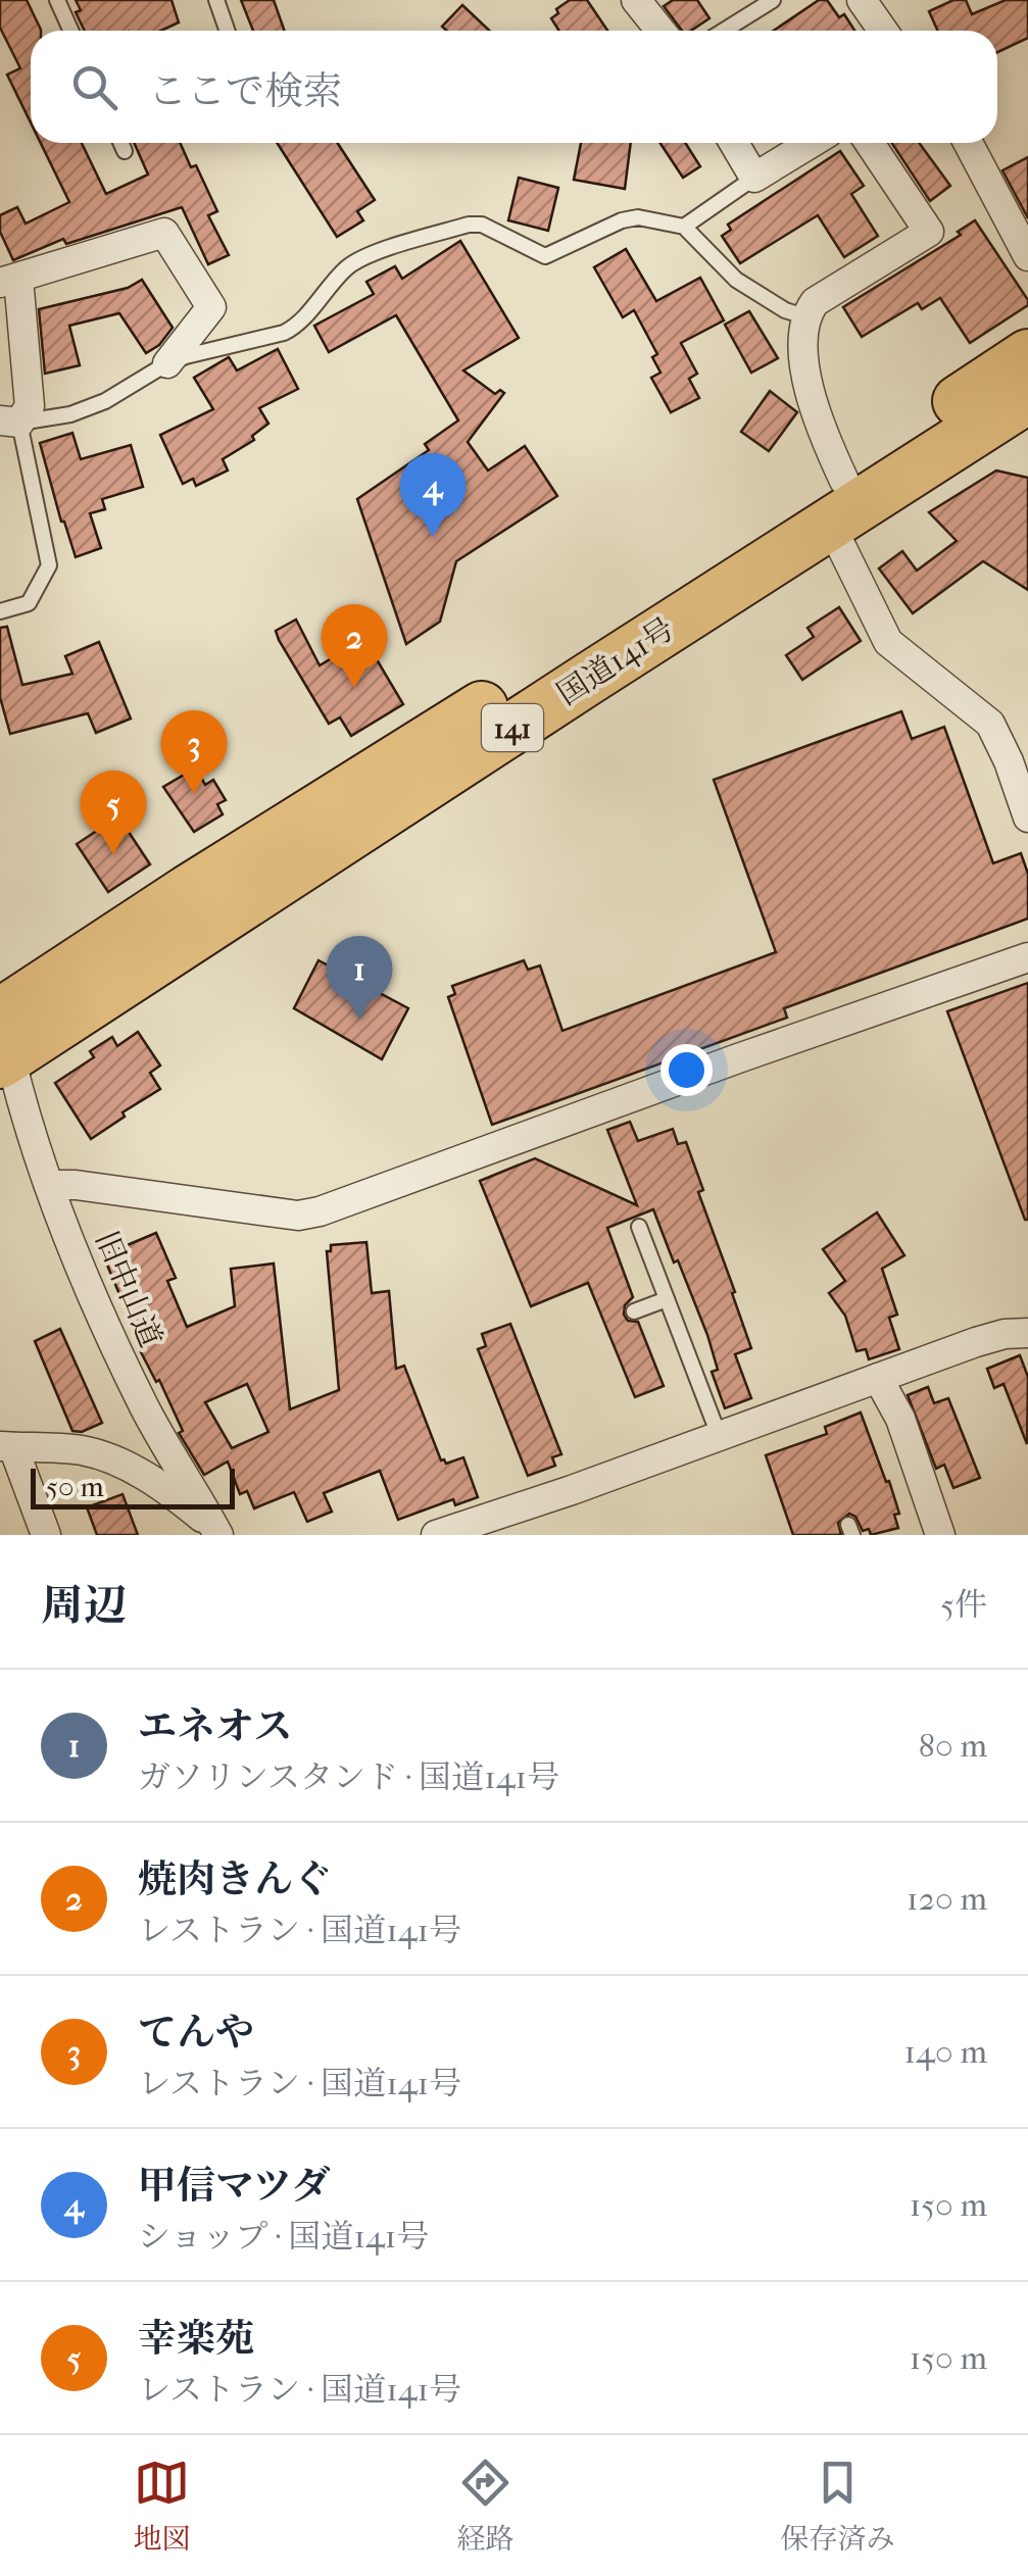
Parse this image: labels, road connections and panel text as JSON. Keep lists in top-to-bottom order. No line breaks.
{"streets":{"highway":["国道141号","141"],"street":["旧中山道"]},"crossings":[["国道141号","旧中山道"]],"scale_bar":"50 m","page":{"search":"ここで検索","pins":["4","2","3","5","1"],"scale":"50 m","heading":["周辺","5件"],"list":[{"mark":"1","name":"エネオス","note":"ガソリンスタンド · 国道141号","value":"80 m"},{"mark":"2","name":"焼肉きんぐ","note":"レストラン · 国道141号","value":"120 m"},{"mark":"3","name":"てんや","note":"レストラン · 国道141号","value":"140 m"},{"mark":"4","name":"甲信マツダ","note":"ショップ · 国道141号","value":"150 m"},{"mark":"5","name":"幸楽苑","note":"レストラン · 国道141号","value":"150 m"}],"nav":["地図","経路","保存済み"]}}
